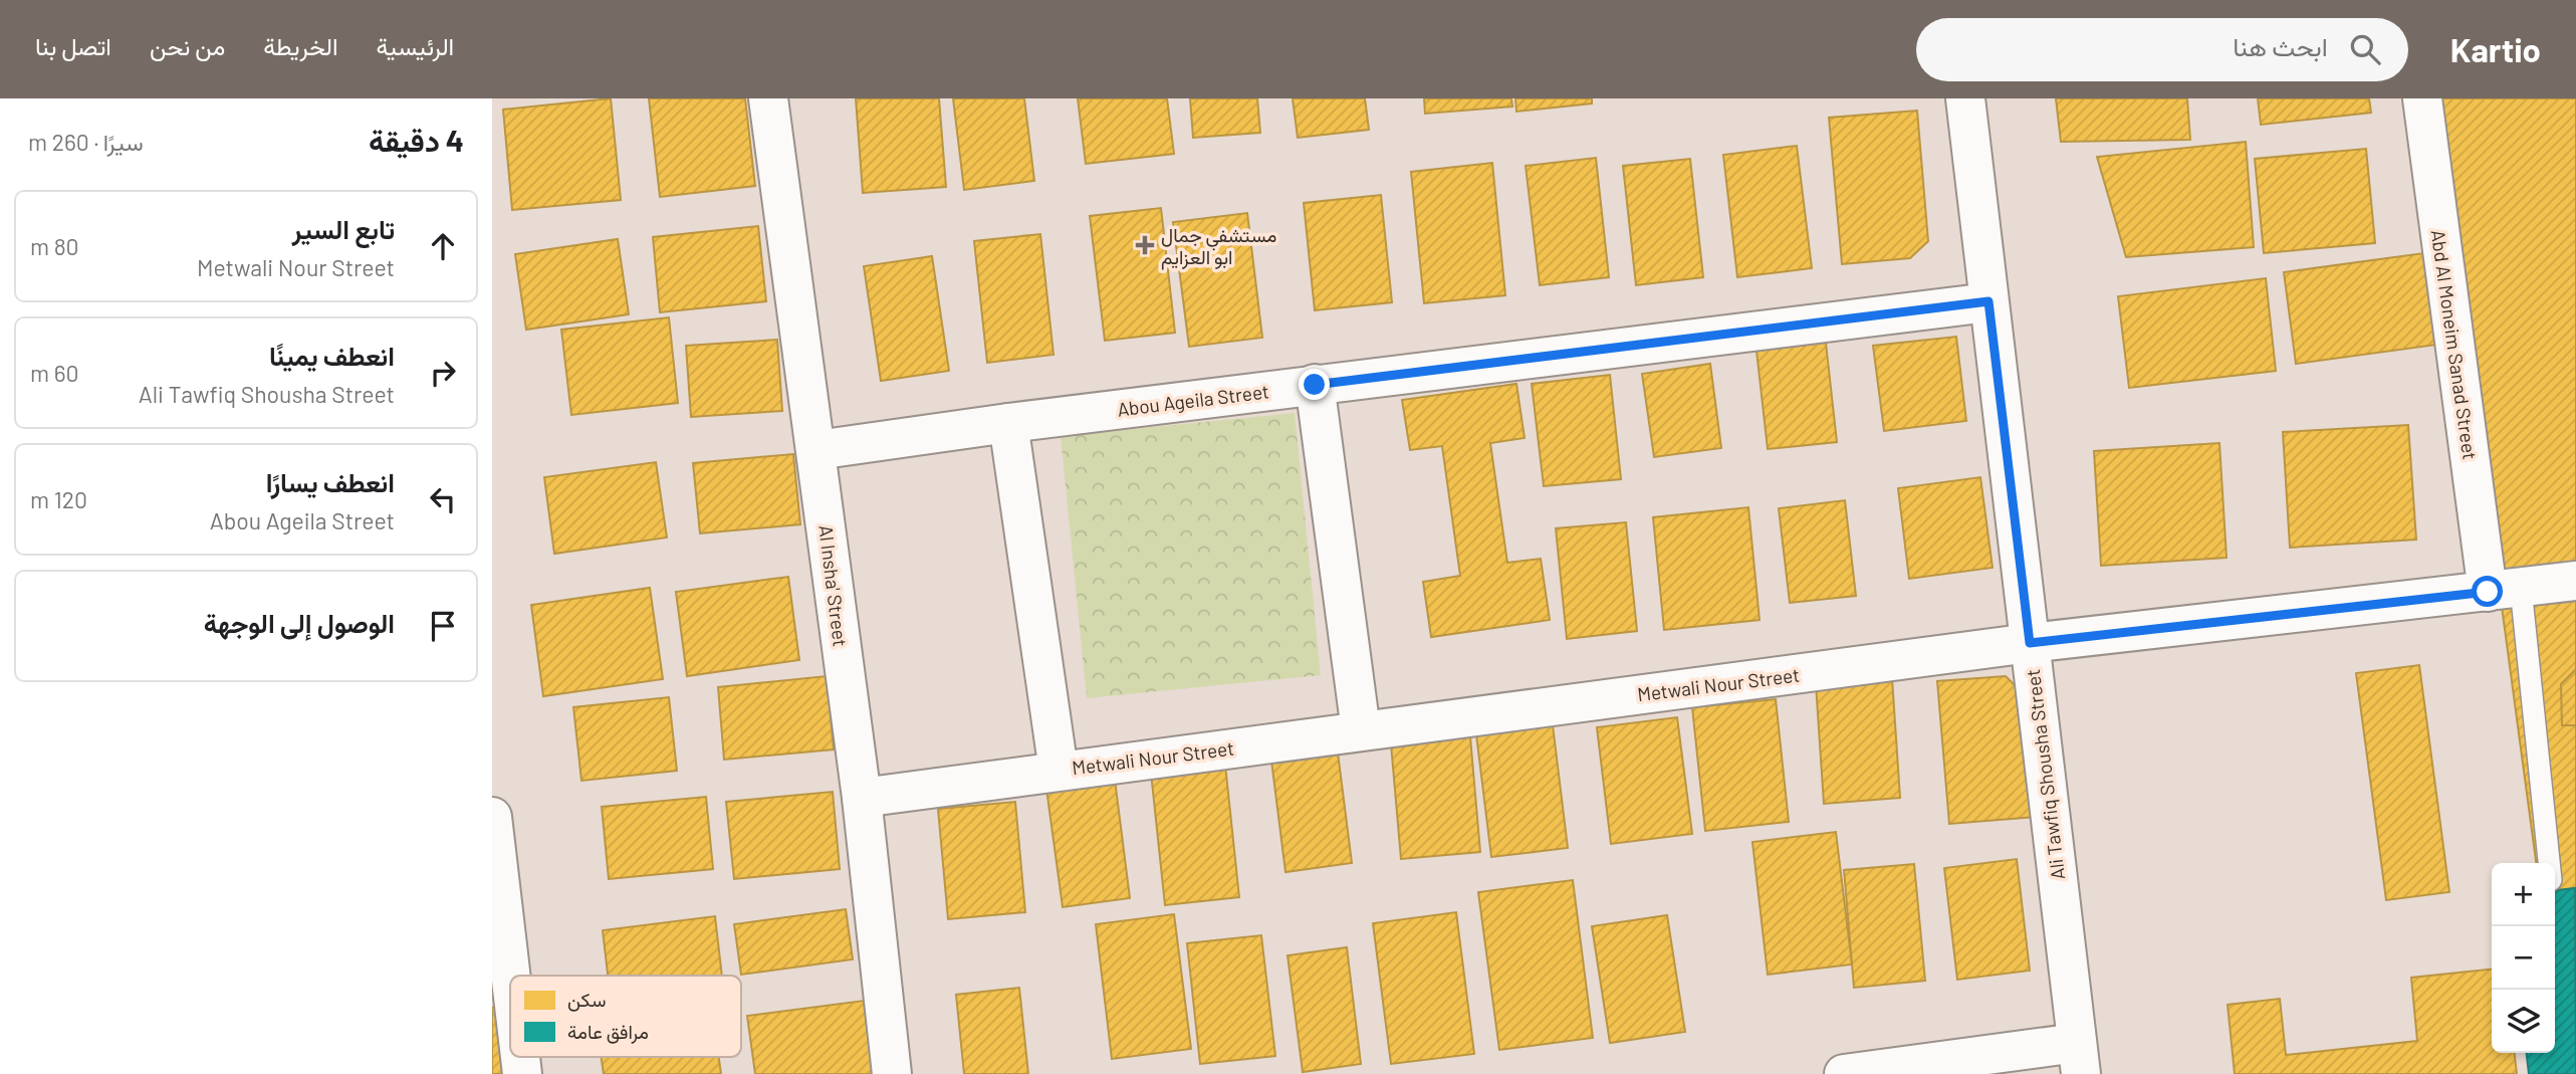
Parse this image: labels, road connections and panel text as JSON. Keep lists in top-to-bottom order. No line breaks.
{"streets":{"street":["Abd Al Moneim Sanad Street","Abou Ageila Street","Al Insha' Street","Metwali Nour Street","Ali Tawfiq Shousha Street"]},"crossings":[["Abd Al Moneim Sanad Street","Metwali Nour Street"],["Abou Ageila Street","Al Insha' Street"],["Abou Ageila Street","Ali Tawfiq Shousha Street"],["Al Insha' Street","Metwali Nour Street"],["Metwali Nour Street","Ali Tawfiq Shousha Street"]],"places":{"health":["مستشفي جمال ابو العزايم"]},"legend":["سكن","مرافق عامة"],"page":{"header":"Kartio","search":"ابحث هنا","nav":["الرئيسية","الخريطة","من نحن","اتصل بنا"],"heading":["4 دقيقة","سيرًا · 260 m"],"list":[["تابع السير","Metwali Nour Street","80 m"],["انعطف يمينًا","Ali Tawfiq Shousha Street","60 m"],["انعطف يسارًا","Abou Ageila Street","120 m"],"الوصول إلى الوجهة"],"map_buttons":["+","−"]}}
